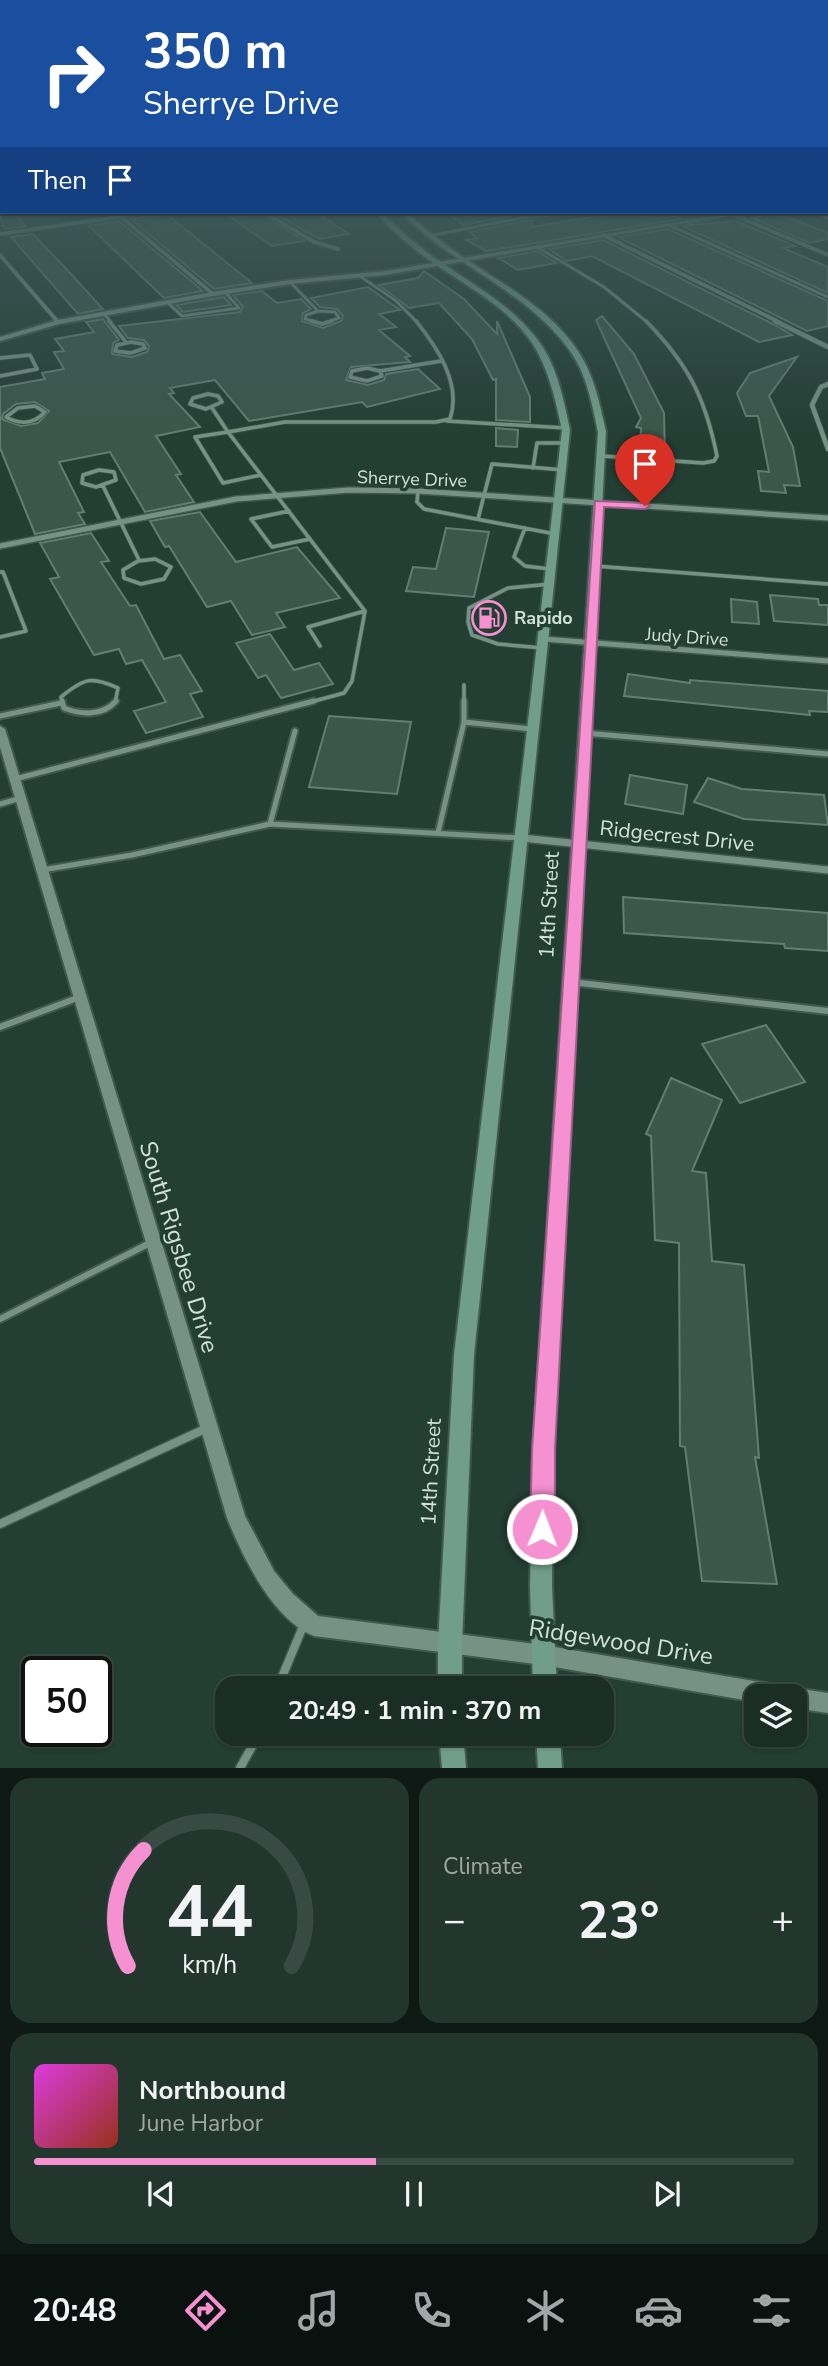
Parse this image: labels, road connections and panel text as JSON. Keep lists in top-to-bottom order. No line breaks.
{"streets":{"main road":["14th Street"],"street":["Sherrye Drive","Judy Drive","Ridgecrest Drive","South Rigsbee Drive","Ridgewood Drive"]},"crossings":[["Sherrye Drive","14th Street"],["Judy Drive","14th Street"],["Ridgecrest Drive","14th Street"],["14th Street","South Rigsbee Drive"],["14th Street","Ridgewood Drive"],["South Rigsbee Drive","Ridgewood Drive"]],"places":{"fuel station":["Rapido"]},"page":{"turn":["350 m","Sherrye Drive"],"then":"Then","limit":"50","trip":"20:49 · 1 min · 370 m","tile":"Climate","heat":["−","23°","+"],"song":["Northbound","June Harbor"],"tabs":"20:48","gauge":["44","km/h"]}}
